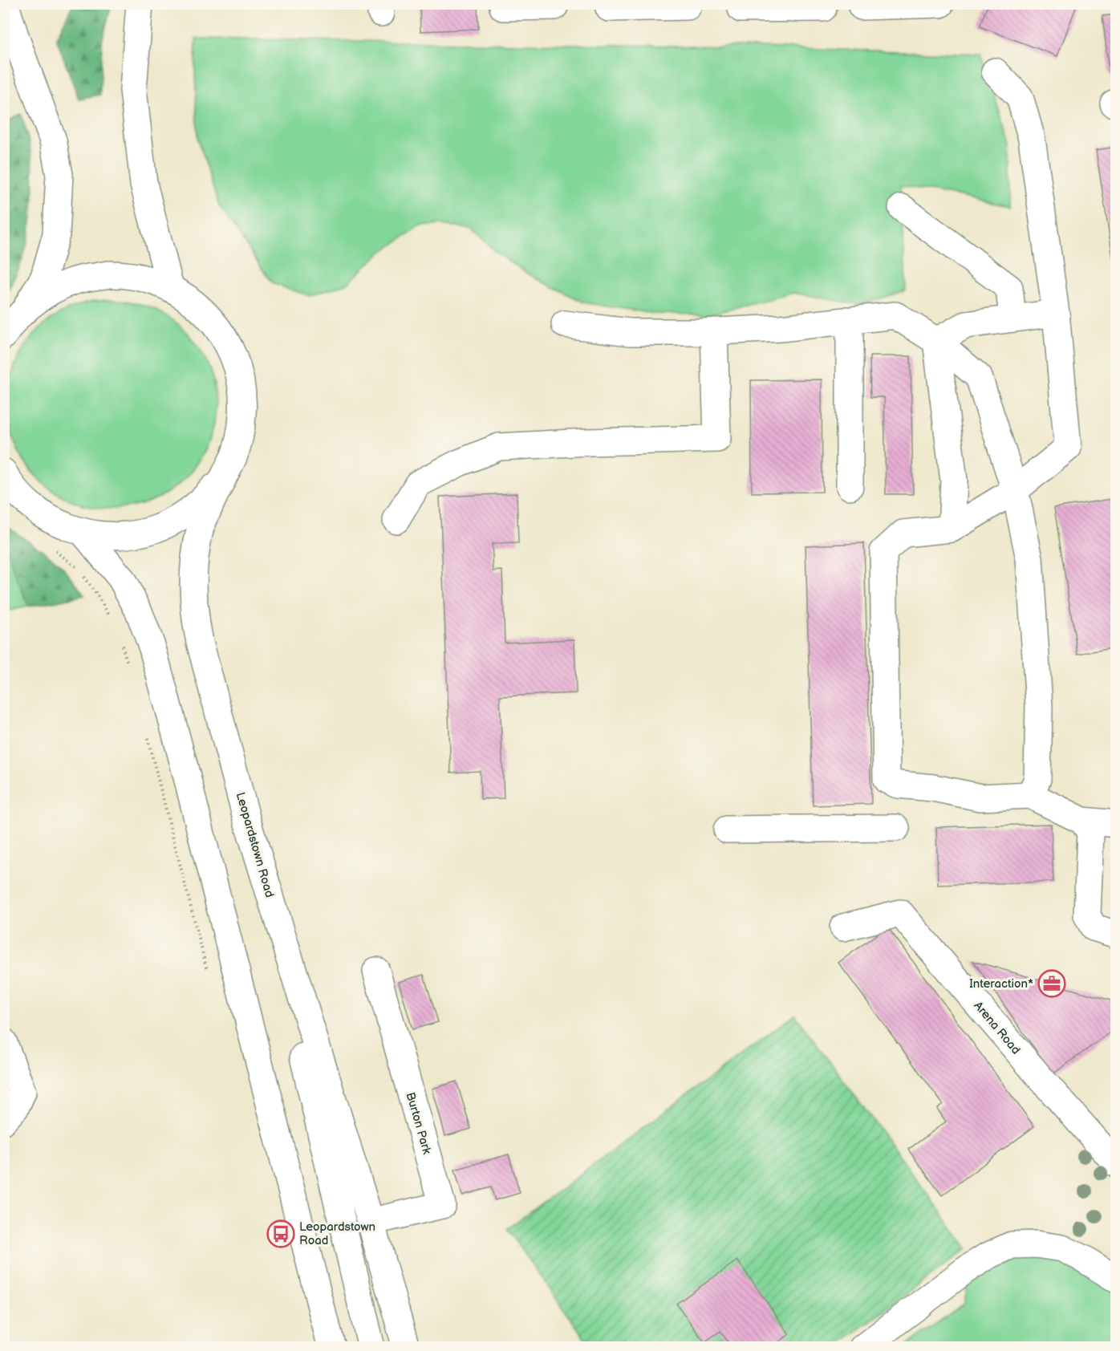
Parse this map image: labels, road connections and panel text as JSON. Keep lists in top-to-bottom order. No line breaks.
{"streets":{"main road":["Leopardstown Road","Arena Road","Burton Park"]},"crossings":[["Leopardstown Road","Burton Park"]],"places":{"office":["Interaction*"],"bus stop":["Leopardstown Road"]}}
